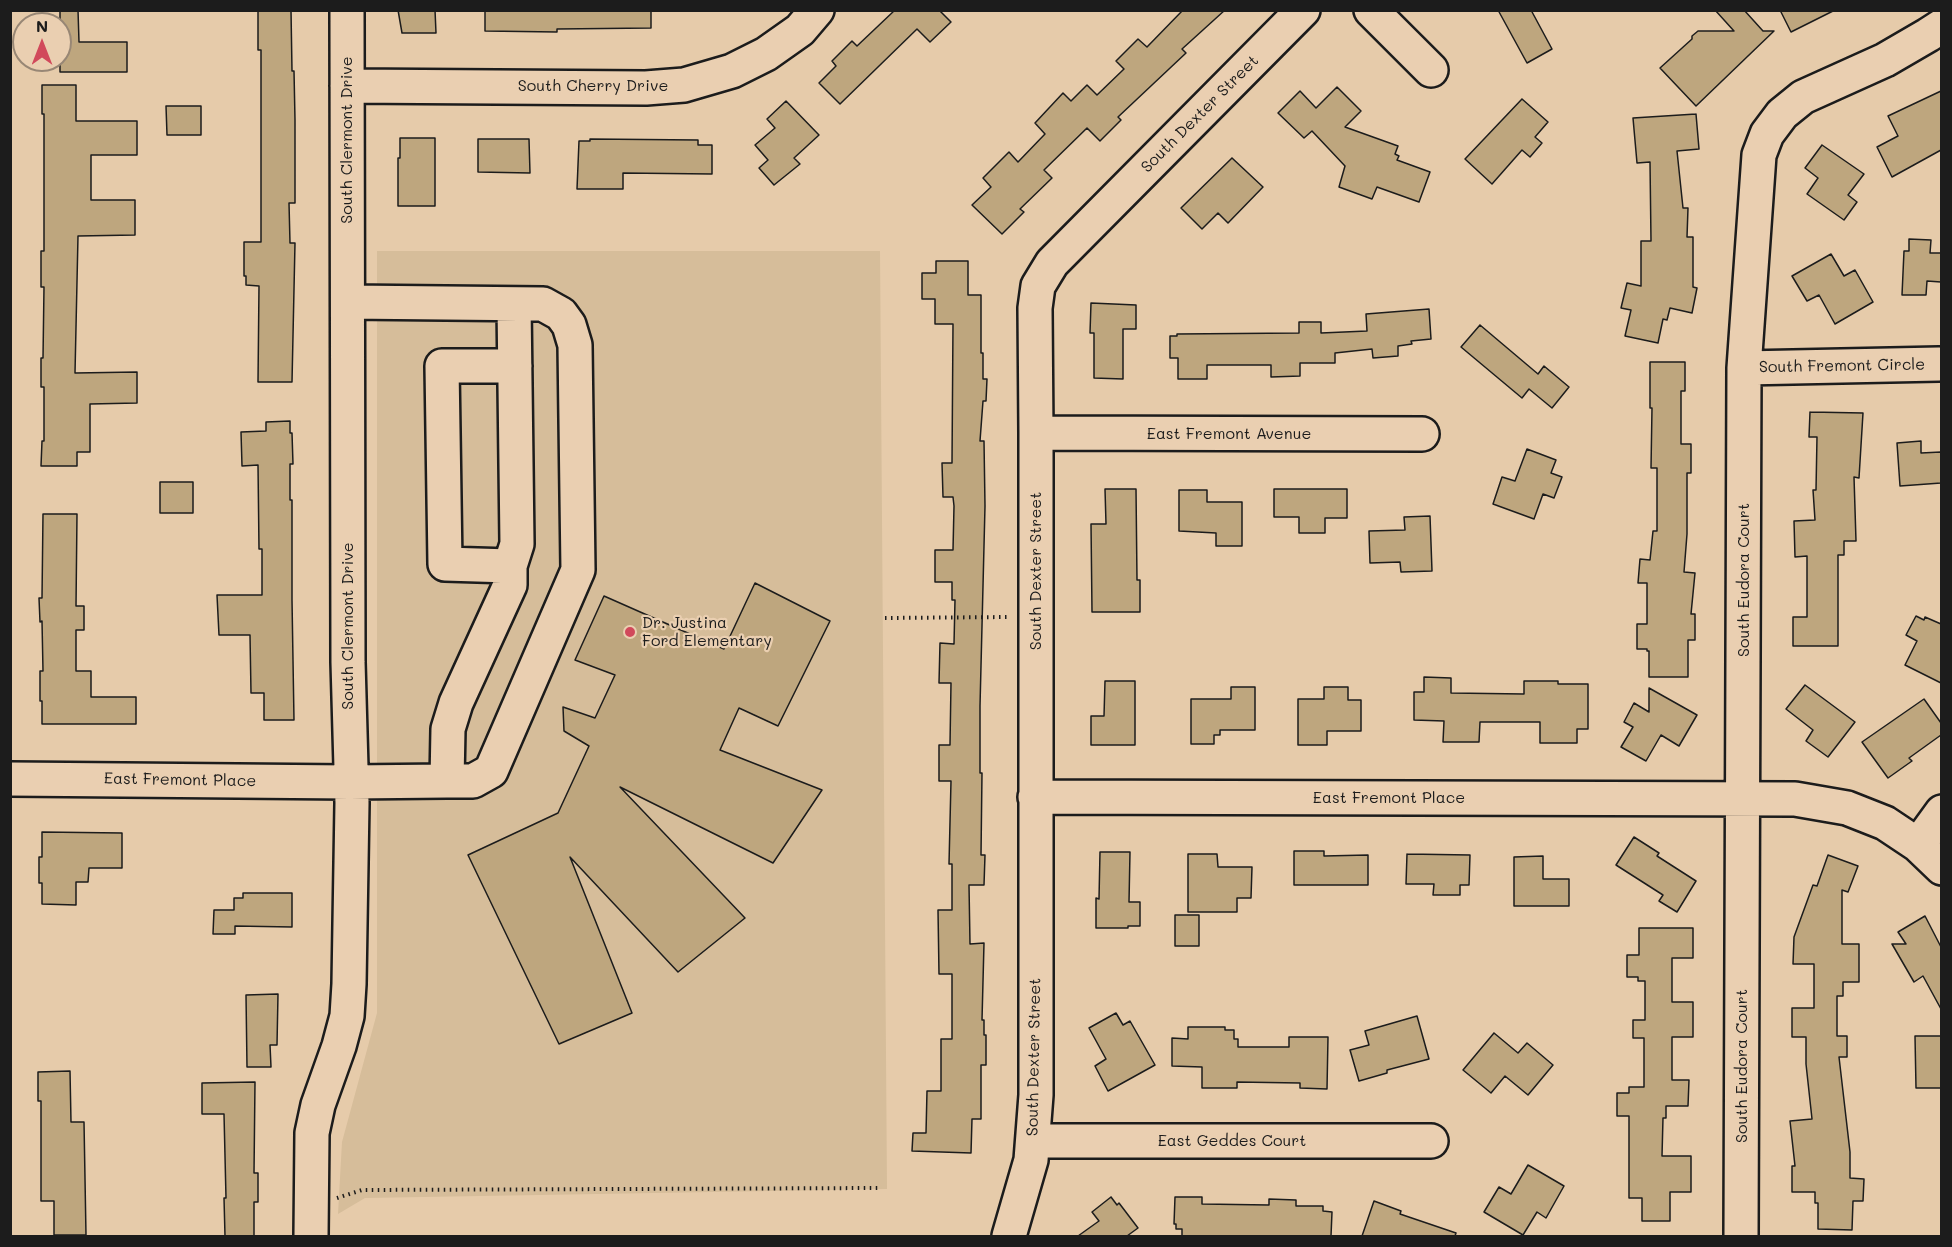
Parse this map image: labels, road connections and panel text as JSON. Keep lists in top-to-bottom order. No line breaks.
{"streets":{"street":["South Cherry Drive","South Dexter Street","South Clermont Drive","South Fremont Circle","East Fremont Avenue","South Eudora Court","East Fremont Place","East Geddes Court"]},"crossings":[["South Cherry Drive","South Clermont Drive"],["South Dexter Street","East Fremont Avenue"],["South Dexter Street","East Fremont Place"],["South Dexter Street","East Geddes Court"],["South Clermont Drive","East Fremont Place"],["South Fremont Circle","South Eudora Court"],["South Eudora Court","East Fremont Place"]],"places":["Dr. Justina Ford Elementary"],"north":"top"}
